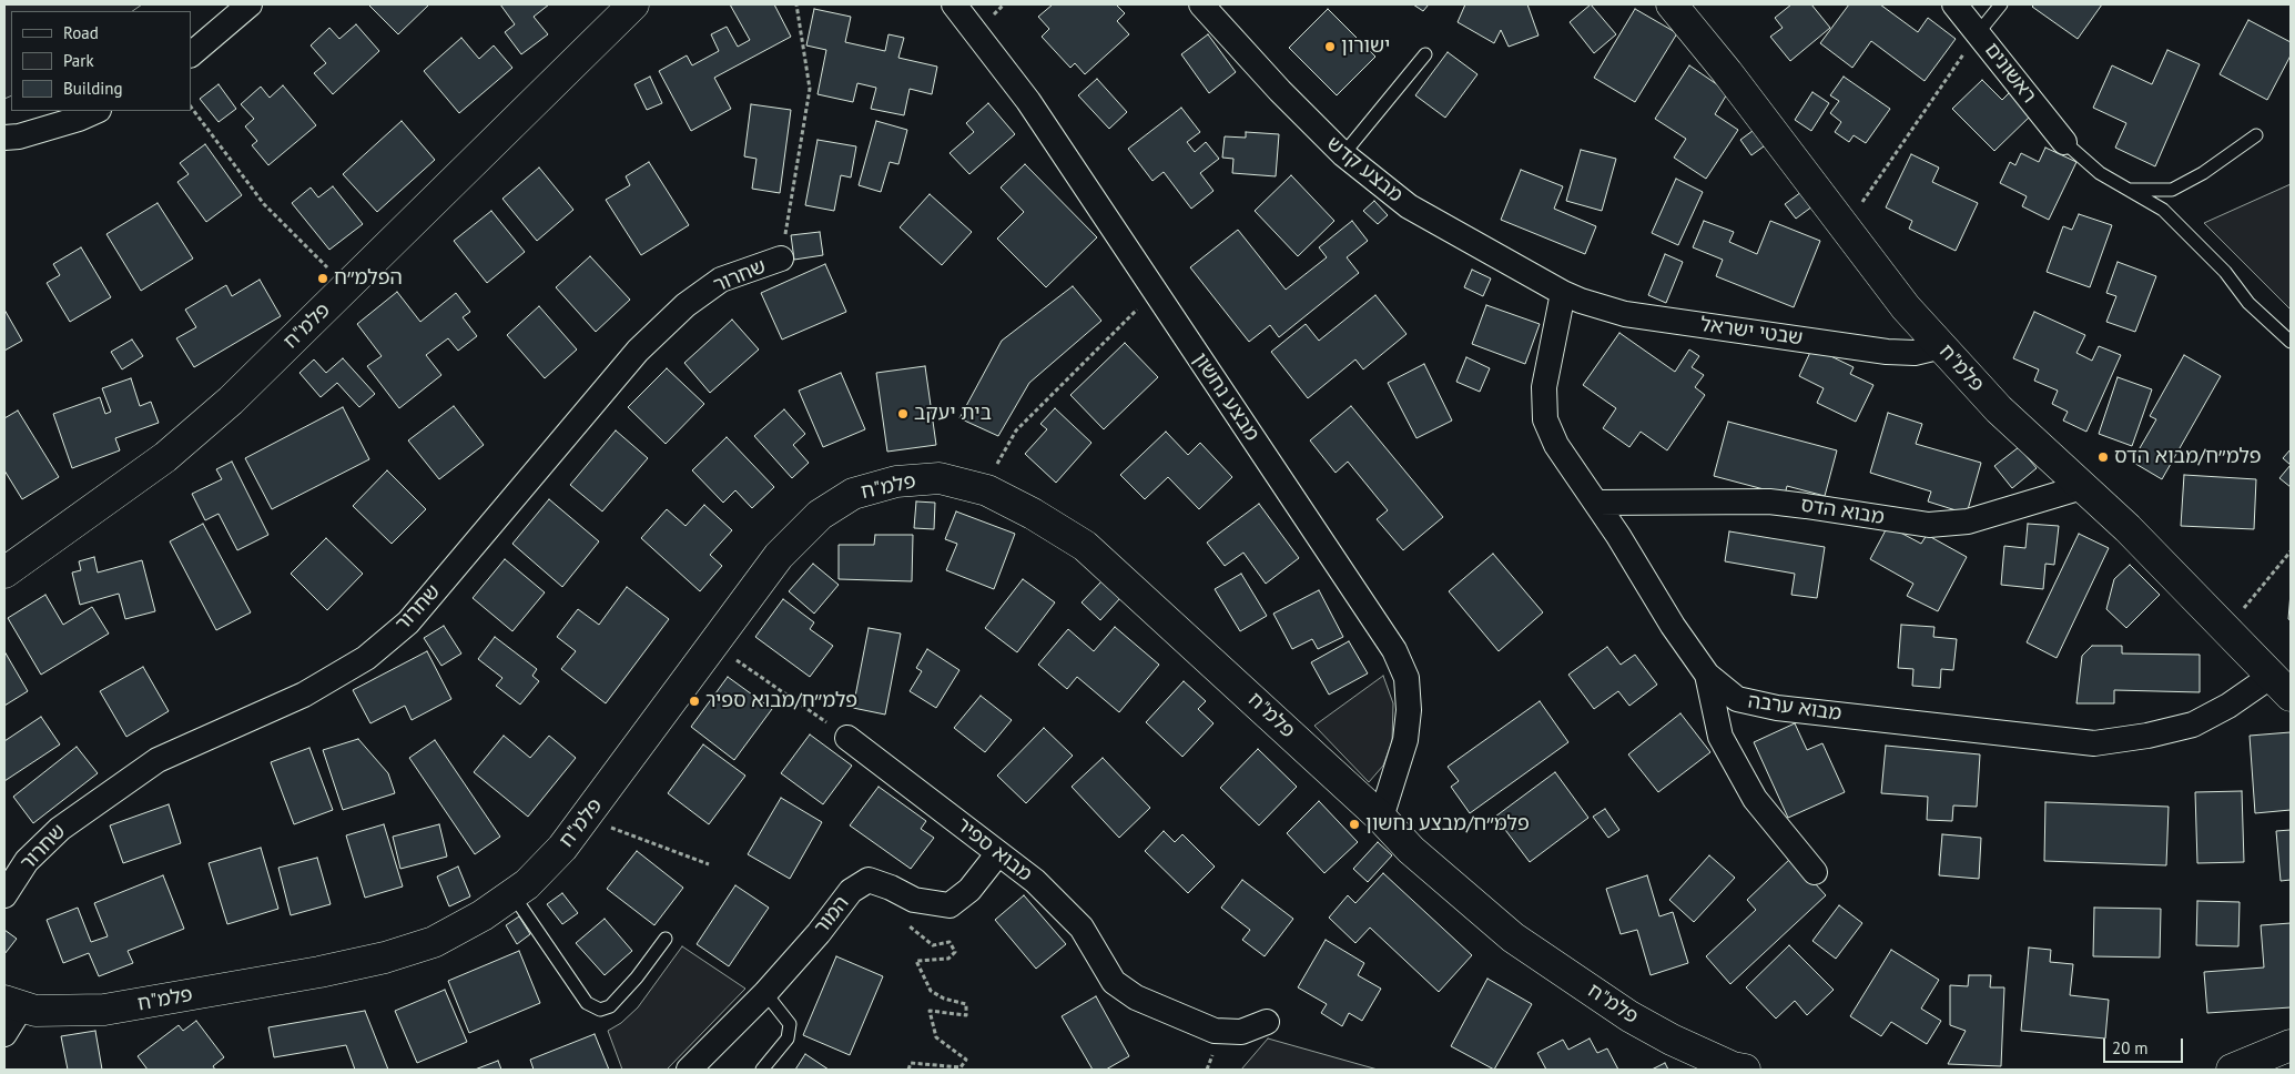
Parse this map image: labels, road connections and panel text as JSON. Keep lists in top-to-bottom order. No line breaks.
{"streets":{"street":["ראשונים","מבצע קדש","שחרור","פלמ\"ח","שבטי ישראל","מבצע נחשון","מבוא הדס","מבוא ערבה","מבוא ספיר","המור"]},"crossings":[["מבצע קדש","שבטי ישראל"],["מבצע קדש","מבוא ערבה"],["פלמ\"ח","שבטי ישראל"],["פלמ\"ח","מבצע נחשון"],["פלמ\"ח","מבוא הדס"],["פלמ\"ח","מבוא ערבה"],["שבטי ישראל","מבוא ערבה"],["מבוא הדס","מבוא ערבה"],["מבוא ספיר","המור"]],"places":["ישורון","הפלמ״ח","בית יעקב","פלמ״ח/מבוא הדס","פלמ״ח/מבוא ספיר","פלמ״ח/מבצע נחשון"],"legend":["Road","Park","Building"],"scale_bar":"20 m"}
